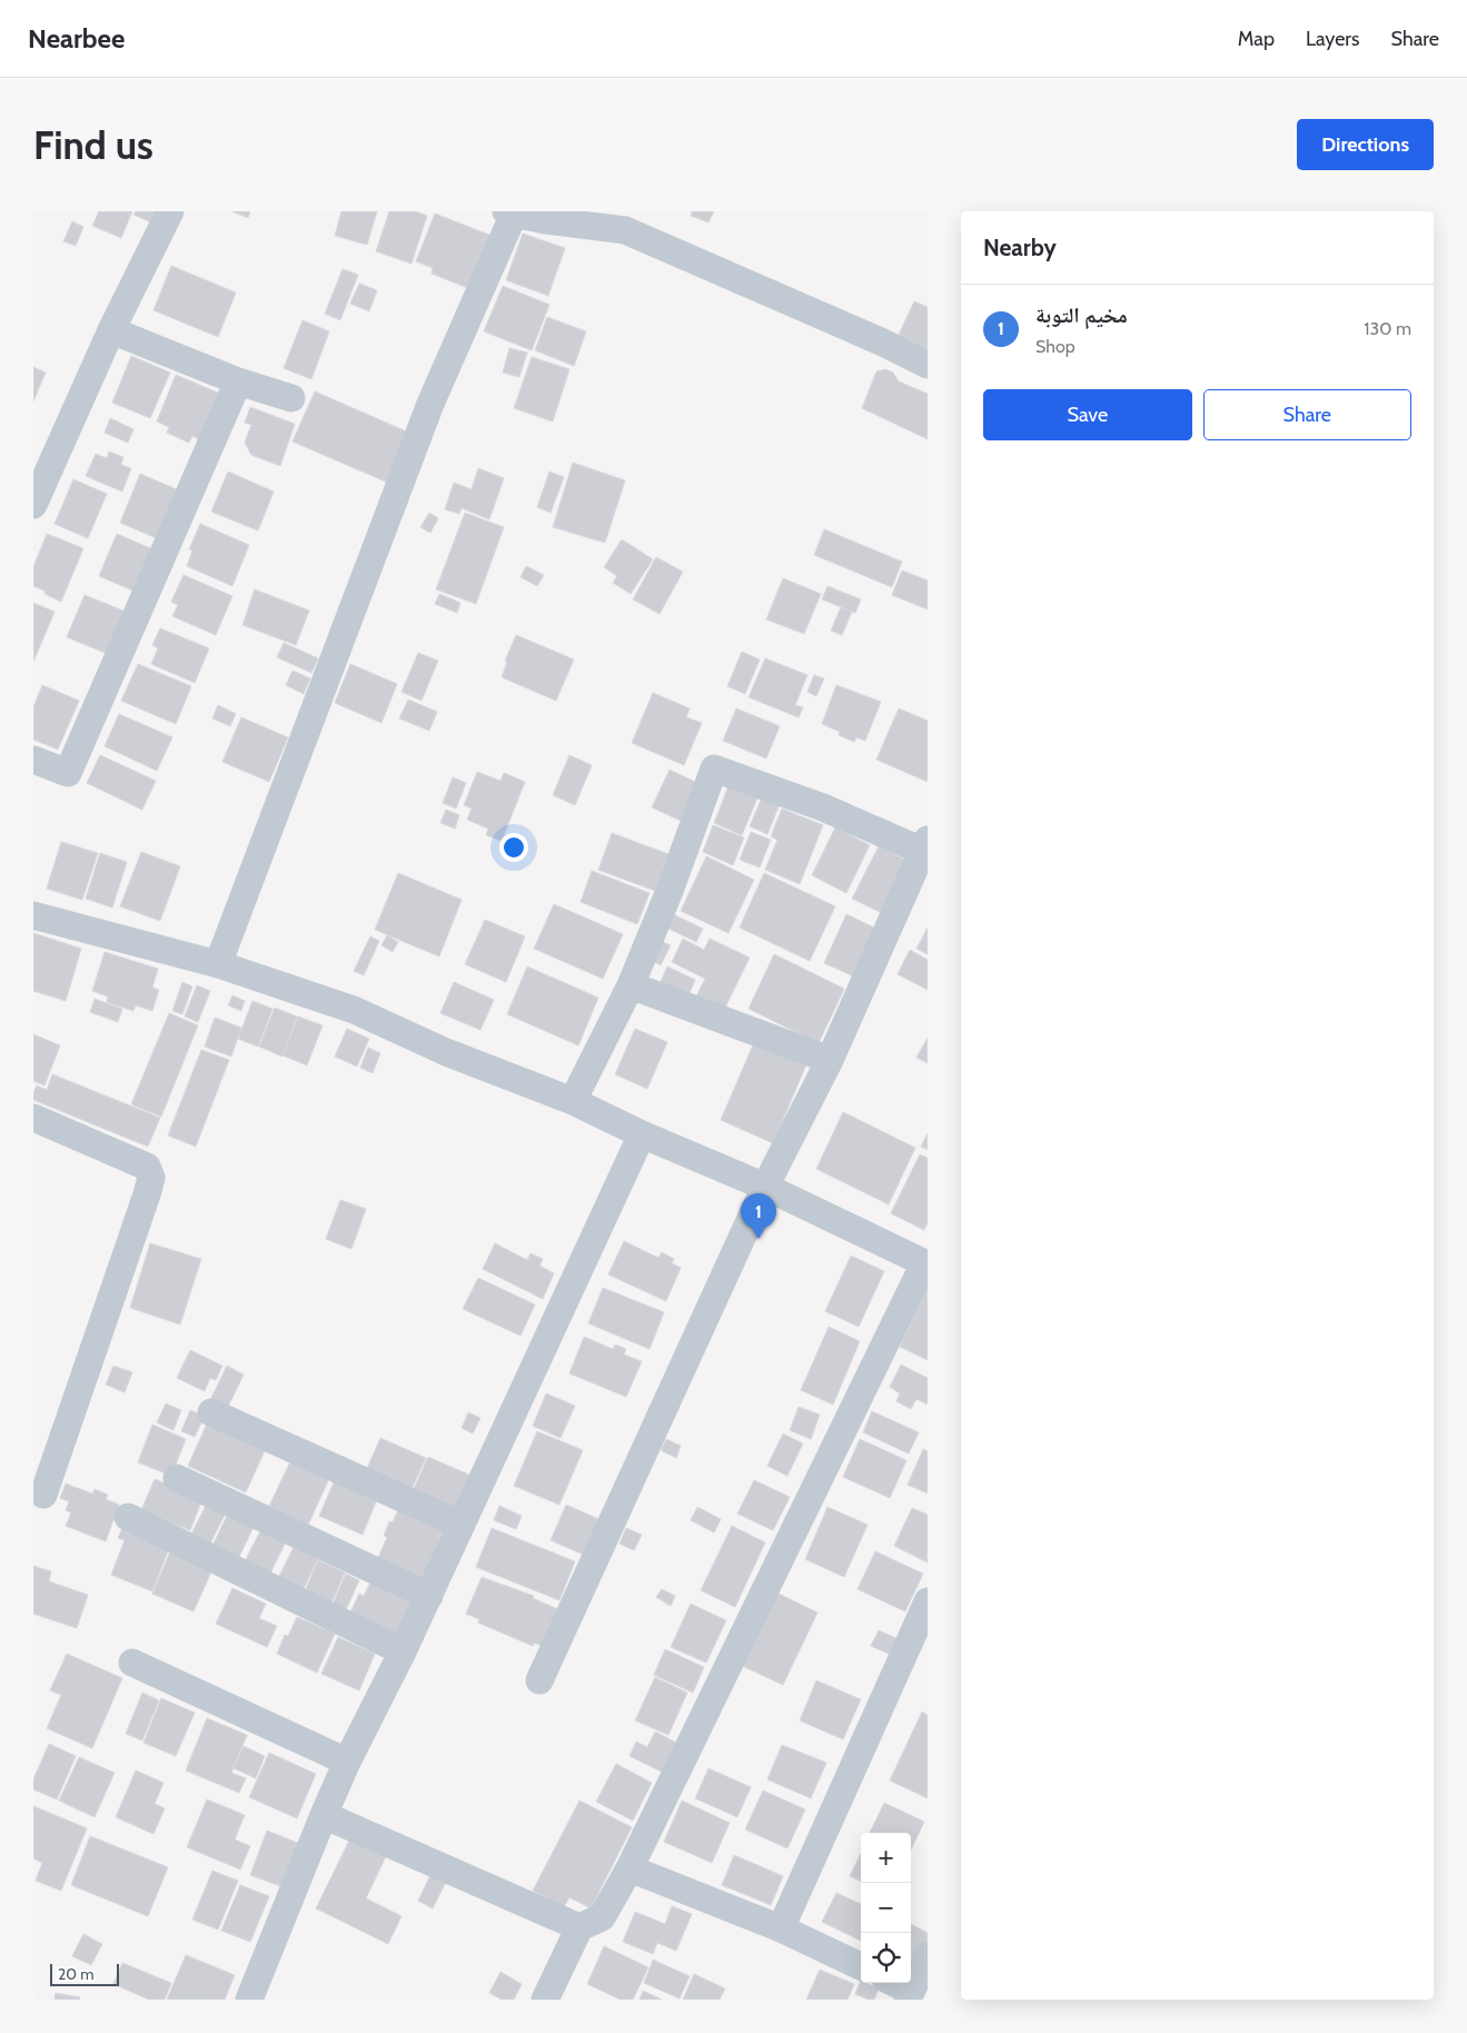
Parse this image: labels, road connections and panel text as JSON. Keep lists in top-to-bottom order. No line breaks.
{"scale_bar":"20 m","page":{"header":"Nearbee","nav":["Map","Layers","Share"],"buttons":["Directions",["Save","Share"]],"title":"Find us","heading":"Nearby","list":[{"mark":"1","name":"مخيم التوبة","note":"Shop","value":"130 m"}],"pins":"1","map_buttons":["+","−"],"scale":"20 m"}}
